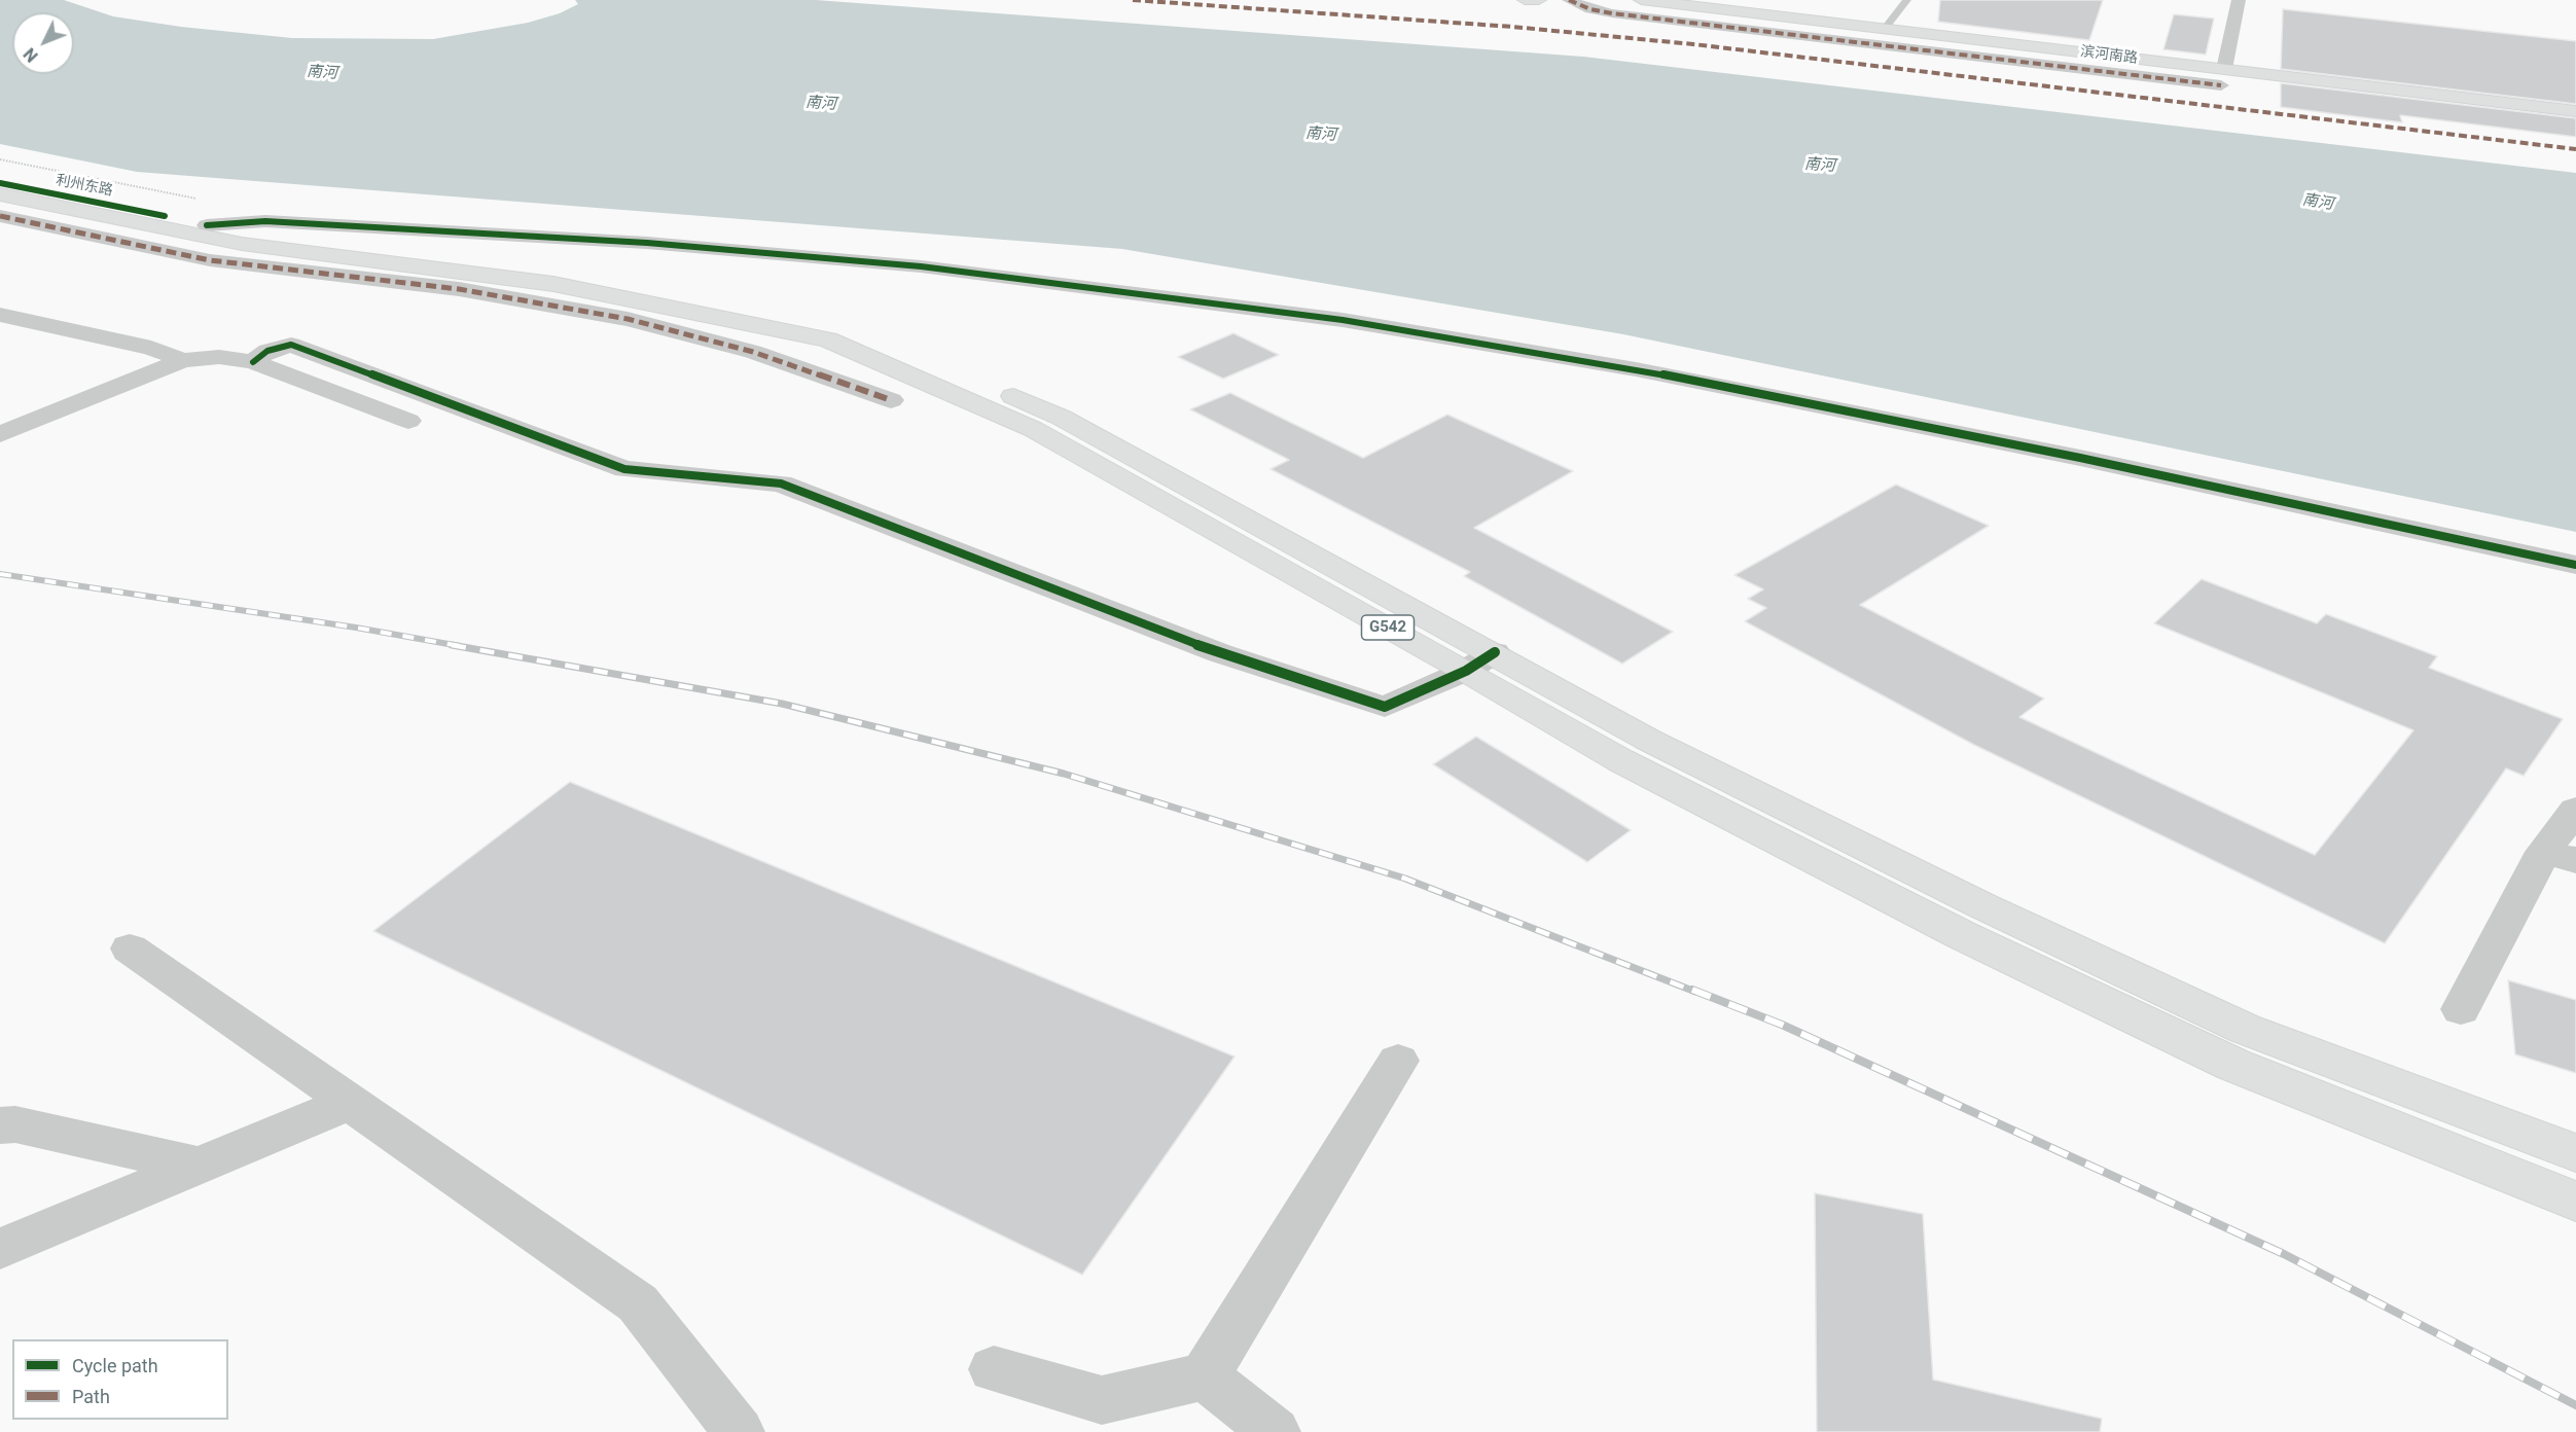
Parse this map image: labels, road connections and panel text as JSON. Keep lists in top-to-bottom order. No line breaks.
{"streets":{"main road":["滨河南路","利州东路","G542"]},"crossings":[["利州东路","G542"]],"water":["南河"],"legend":["Cycle path","Path"],"north":"bottom left"}
